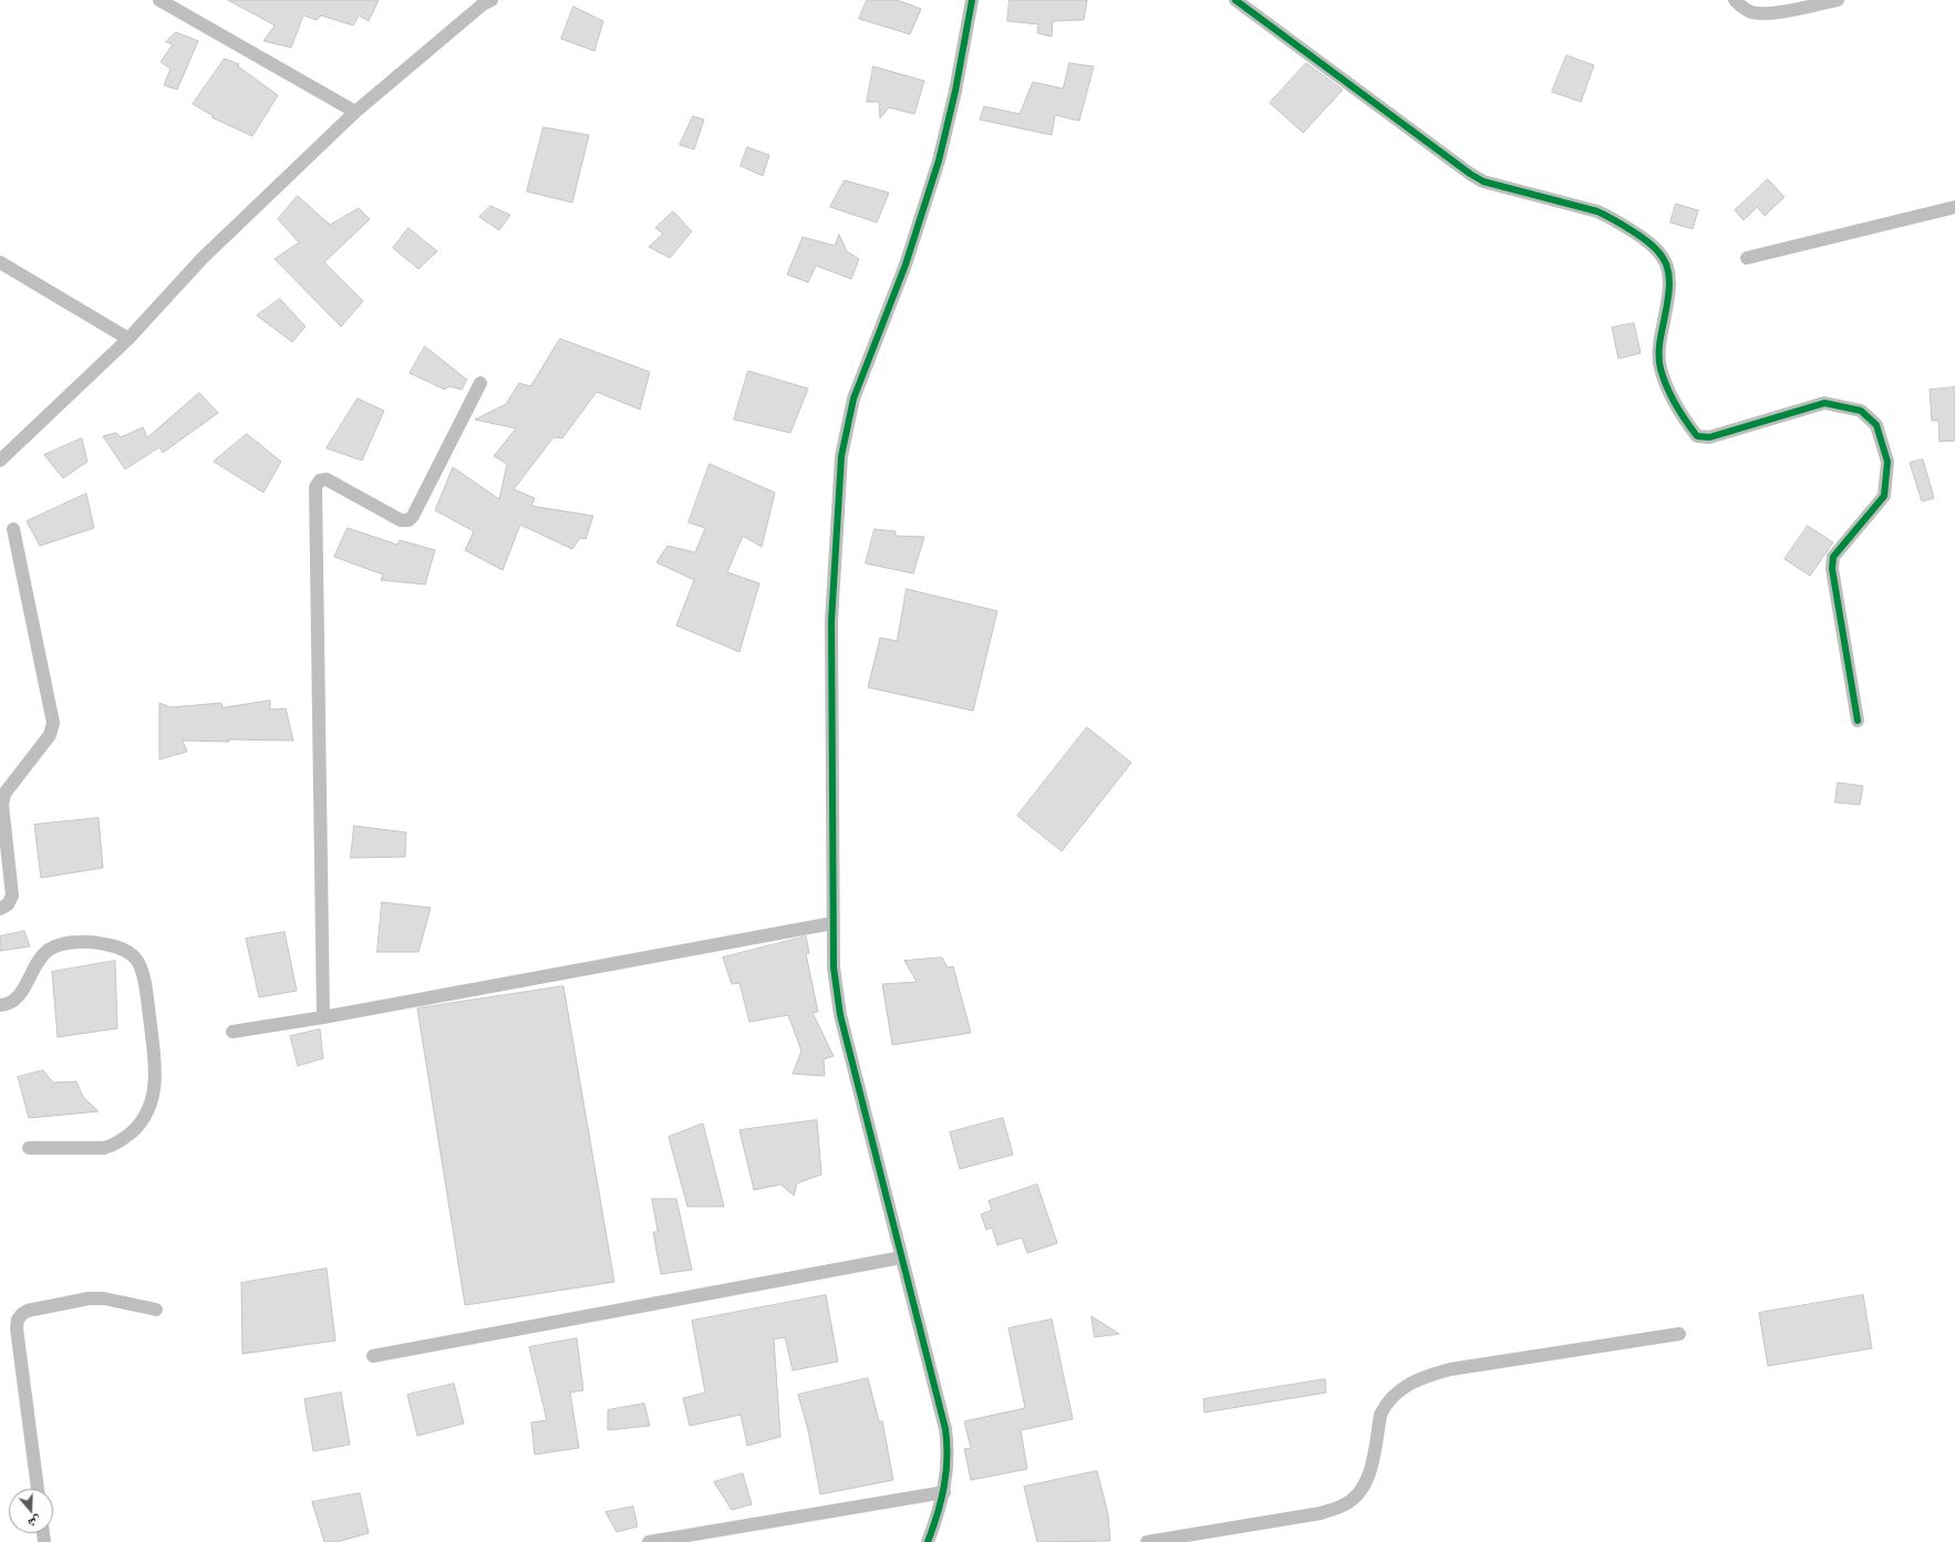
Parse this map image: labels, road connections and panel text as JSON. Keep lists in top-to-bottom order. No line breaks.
{"north":"bottom"}
